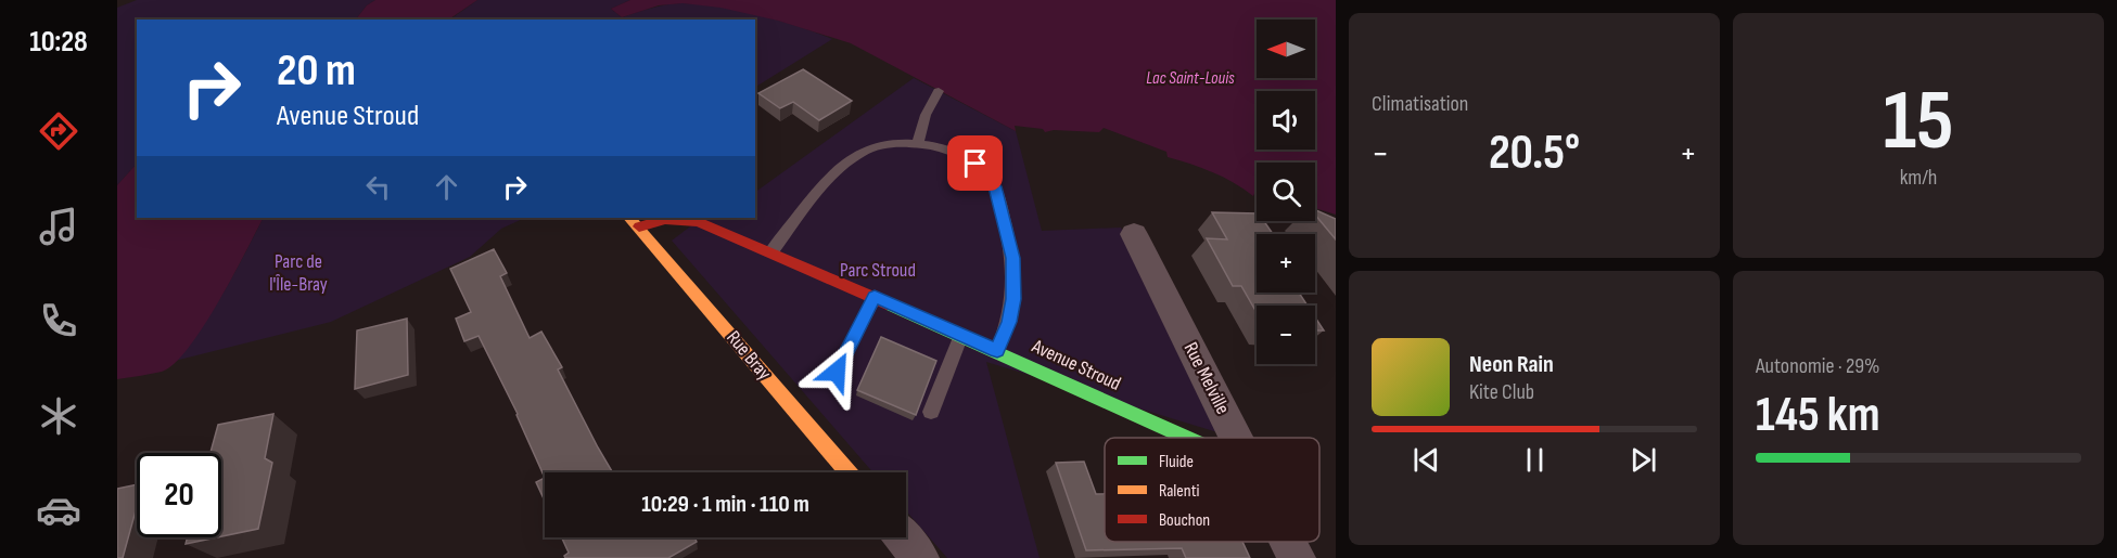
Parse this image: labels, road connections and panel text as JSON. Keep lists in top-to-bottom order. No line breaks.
{"streets":{"street":["Rue Bray","Avenue Stroud","Rue Melville"]},"crossings":[["Rue Bray","Avenue Stroud"]],"water":["Lac Saint-Louis"],"parks":["Parc de l'Île-Bray","Parc Stroud"],"legend":["Fluide","Ralenti","Bouchon"],"north":"left","page":{"tabs":"10:28","tile":["Climatisation",["15","km/h"],["Autonomie · 29%","145 km"]],"map_buttons":["+","−"],"turn":["20 m","Avenue Stroud"],"heat":["−","20.5°","+"],"song":["Neon Rain","Kite Club"],"limit":"20","trip":"10:29 · 1 min · 110 m"}}
